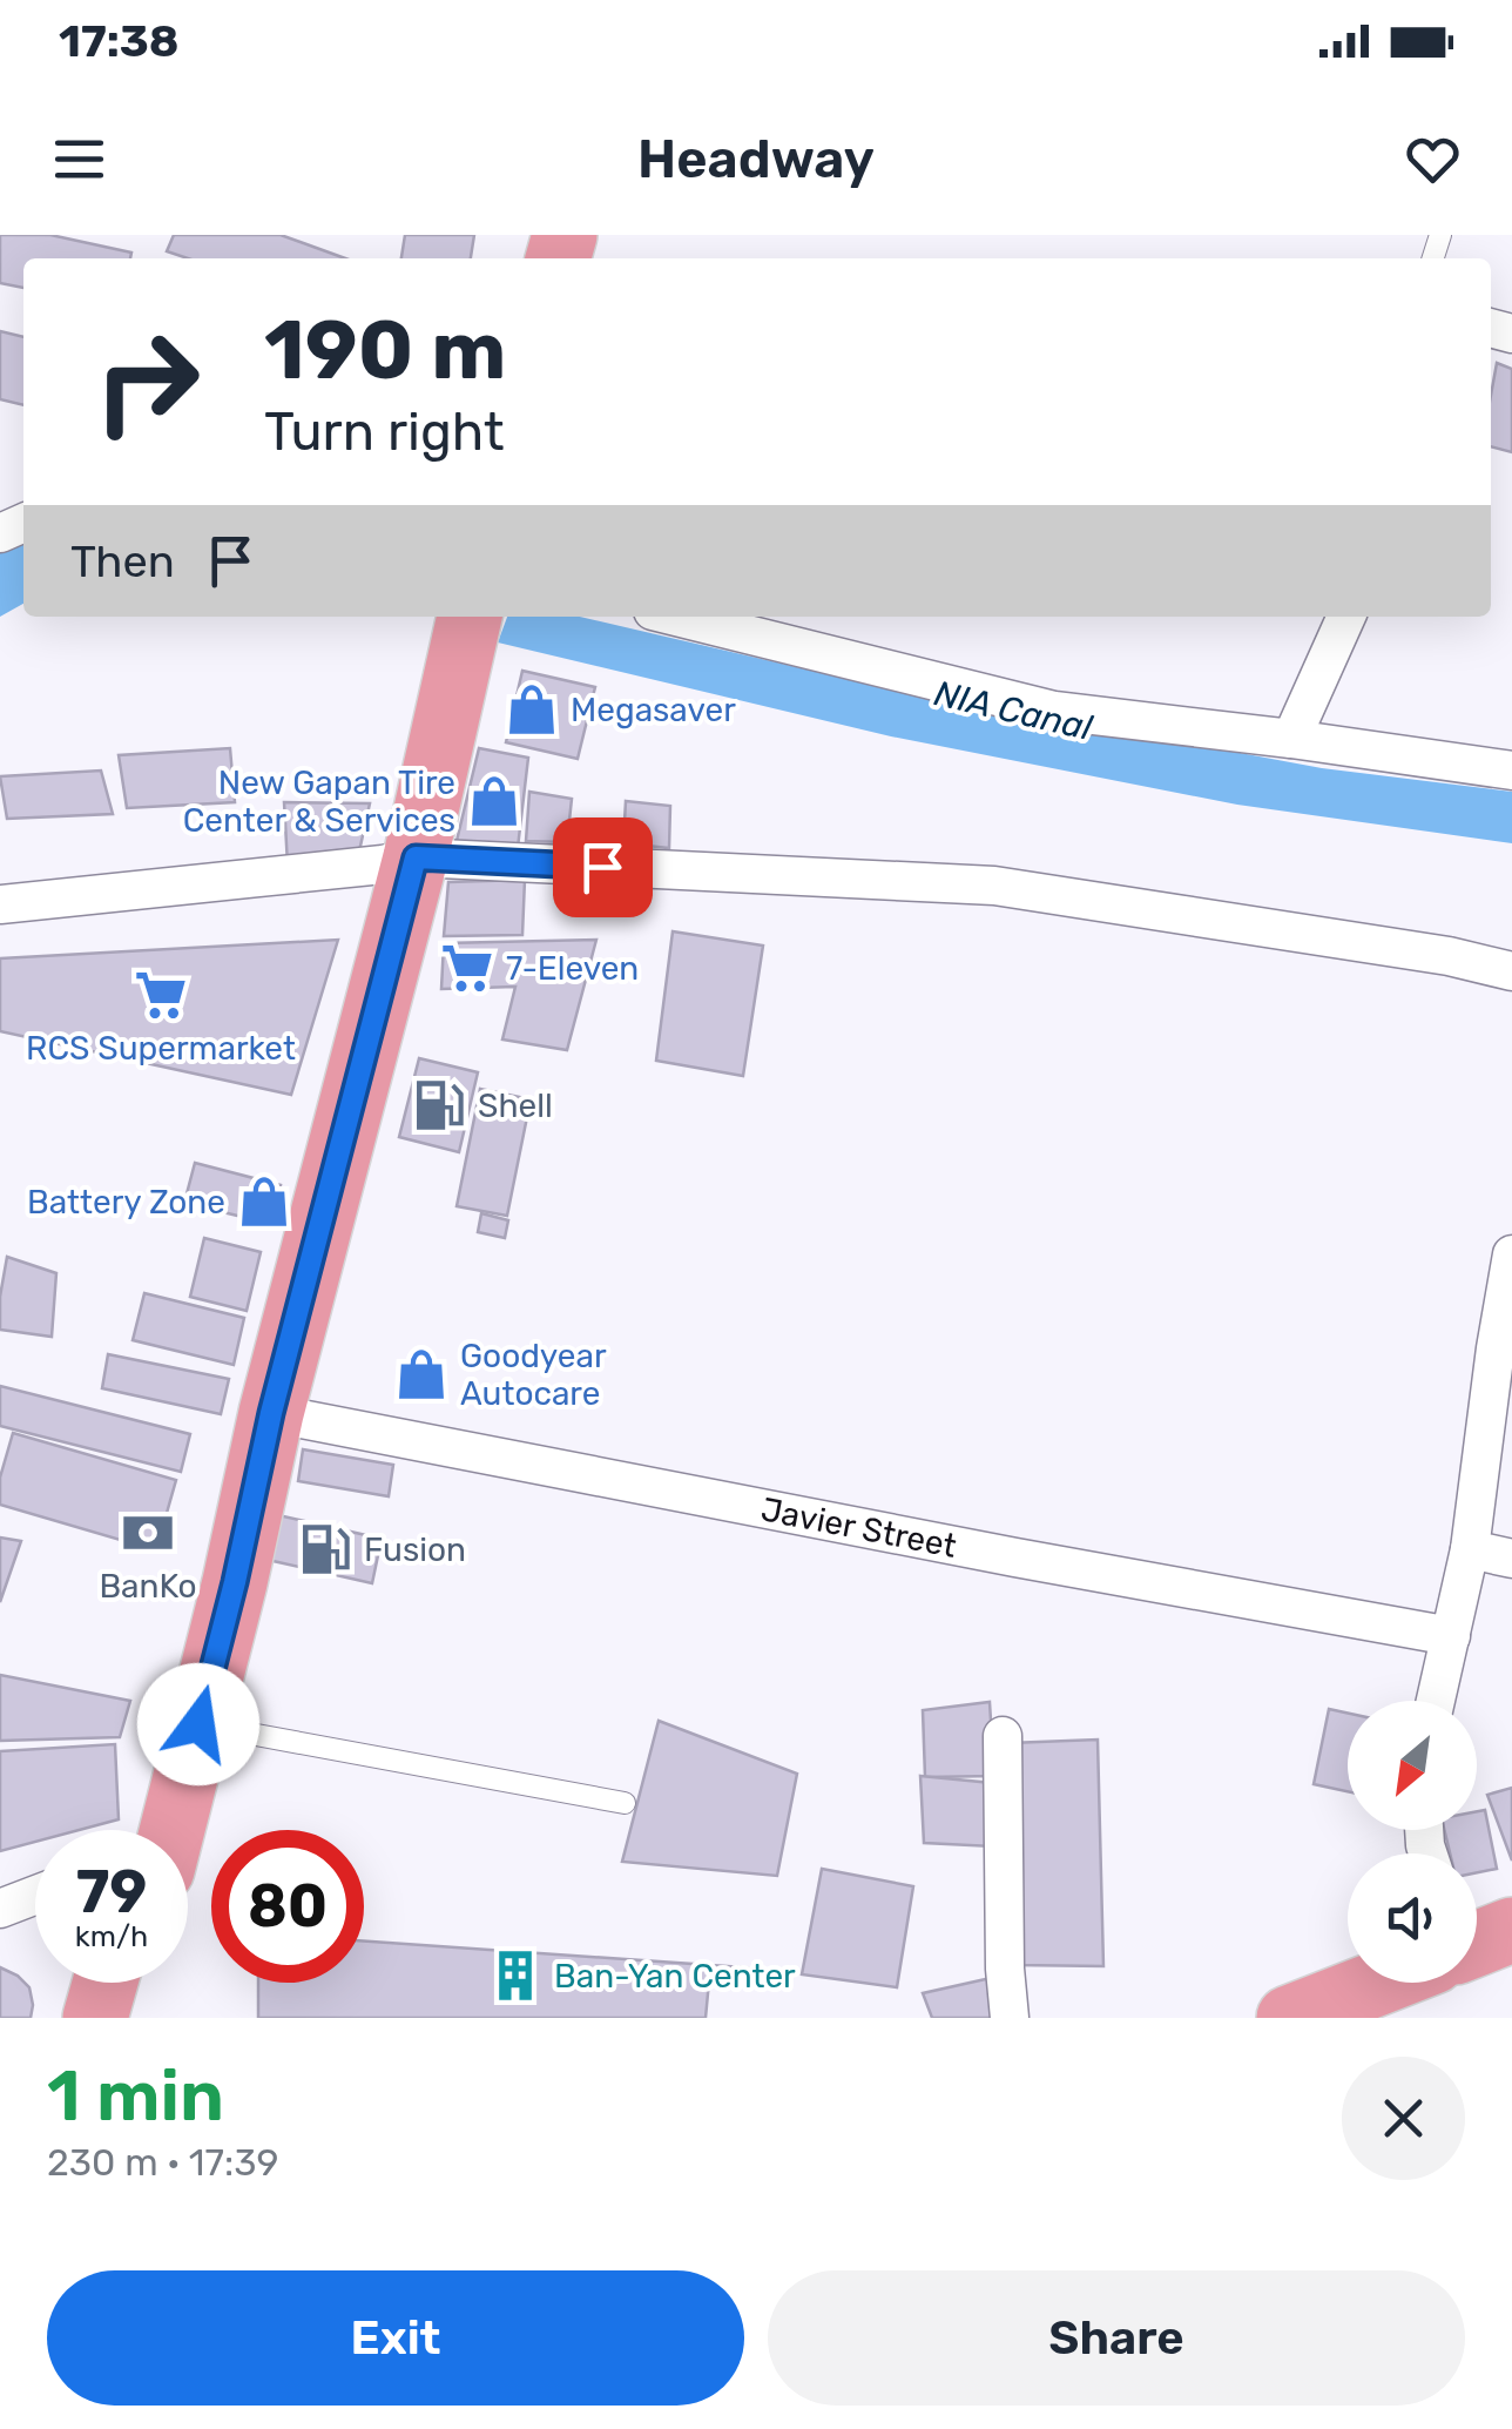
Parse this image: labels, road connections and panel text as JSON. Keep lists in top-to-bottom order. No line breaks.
{"streets":{"street":["Javier Street"]},"water":["NIA Canal"],"places":{"shop":["Megasaver","New Gapan Tire Center & Services","Battery Zone","Goodyear Autocare"],"supermarket":["7-Eleven","RCS Supermarket"],"fuel station":["Shell","Fusion"],"bank":["BanKo"],"building":["Ban-Yan Center"]},"north":"bottom left","page":{"status":"17:38","header":"Headway","turn":["190 m","Turn right"],"then":"Then","speed":"79 km/h","limit":"80","heading":["1 min","230 m · 17:39"],"buttons":["Exit","Share"]}}
